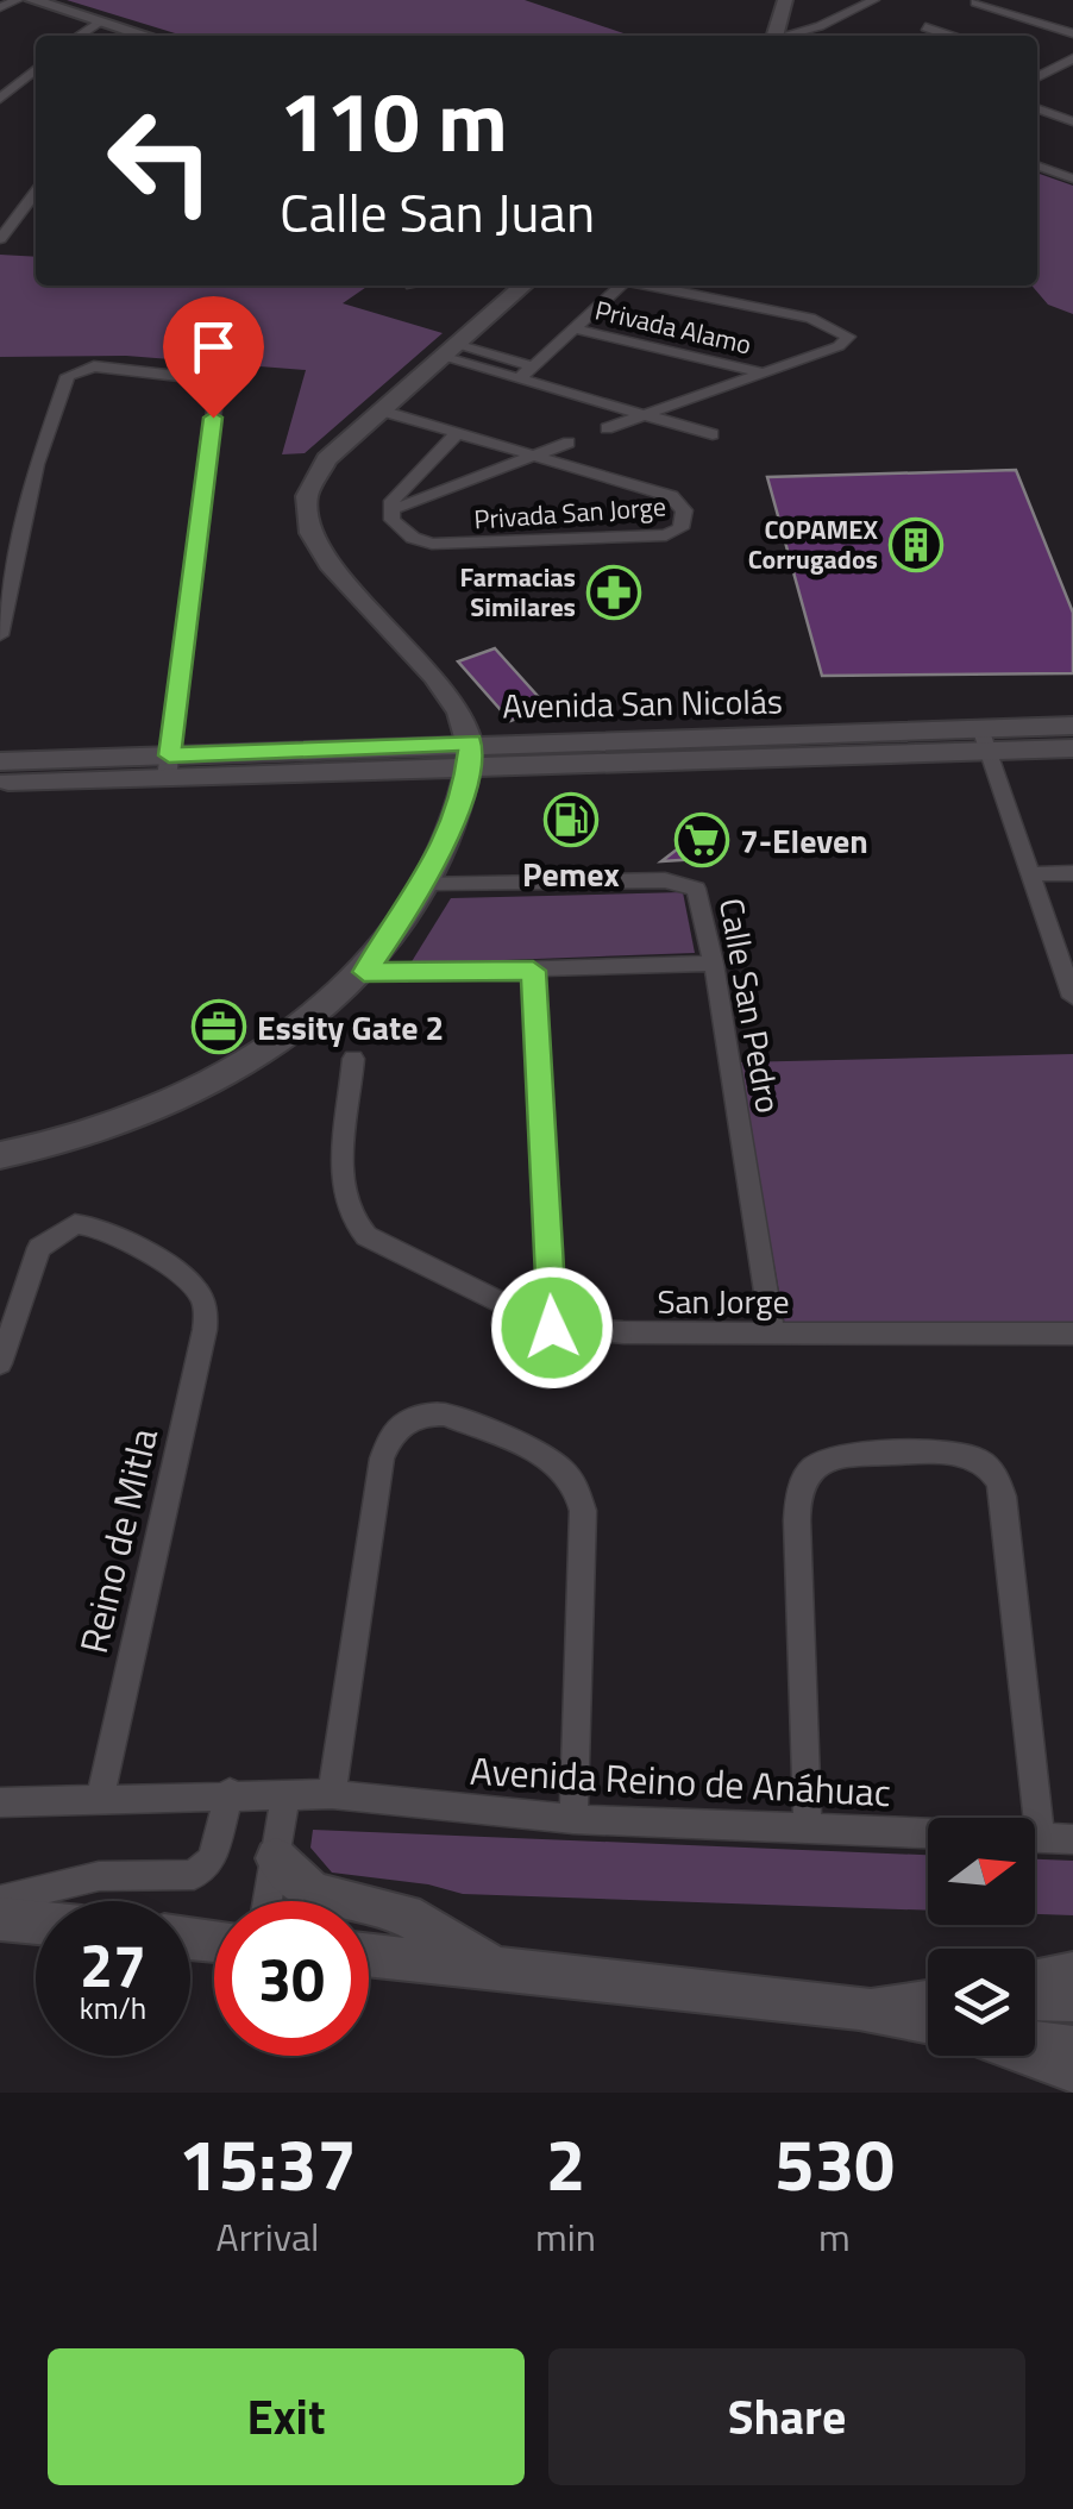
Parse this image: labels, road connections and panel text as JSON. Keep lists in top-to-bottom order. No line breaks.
{"streets":{"street":["Privada Alamo","Privada San Jorge","Avenida San Nicolás","Calle San Pedro","San Jorge","Reino de Mitla","Avenida Reino de Anáhuac"]},"crossings":[["Calle San Pedro","San Jorge"],["Reino de Mitla","Avenida Reino de Anáhuac"]],"places":{"building":["COPAMEX Corrugados"],"pharmacy":["Farmacias Similares"],"fuel station":["Pemex"],"supermarket":["7-Eleven"],"office":["Essity Gate 2"]},"north":"right","page":{"turn":["110 m","Calle San Juan"],"speed":"27 km/h","limit":"30","eta":["15:37","Arrival","2","min","530","m"],"buttons":["Exit","Share"]}}
